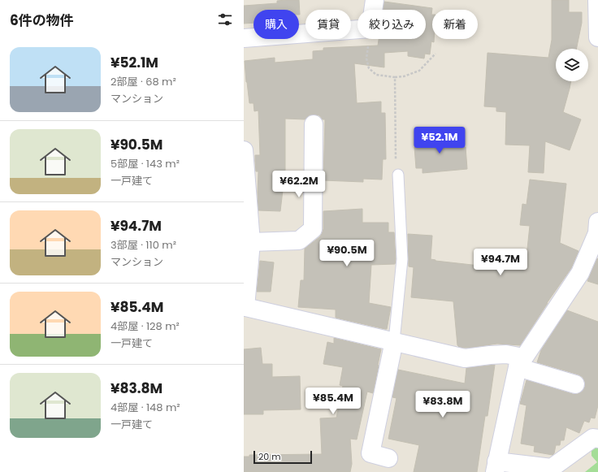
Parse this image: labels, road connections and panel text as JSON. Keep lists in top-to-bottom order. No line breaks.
{"scale_bar":"20 m","page":{"heading":"6件の物件","chip":["購入","賃貸","絞り込み","新着"],"list":[{"name":"¥52.1M","note":"2部屋 · 68 m² · マンション"},{"name":"¥90.5M","note":"5部屋 · 143 m² · 一戸建て"},{"name":"¥94.7M","note":"3部屋 · 110 m² · マンション"},{"name":"¥85.4M","note":"4部屋 · 128 m² · 一戸建て"},{"name":"¥83.8M","note":"4部屋 · 148 m² · 一戸建て"}],"price":["¥52.1M","¥62.2M","¥90.5M","¥94.7M","¥85.4M","¥83.8M"],"scale":"20 m"}}
